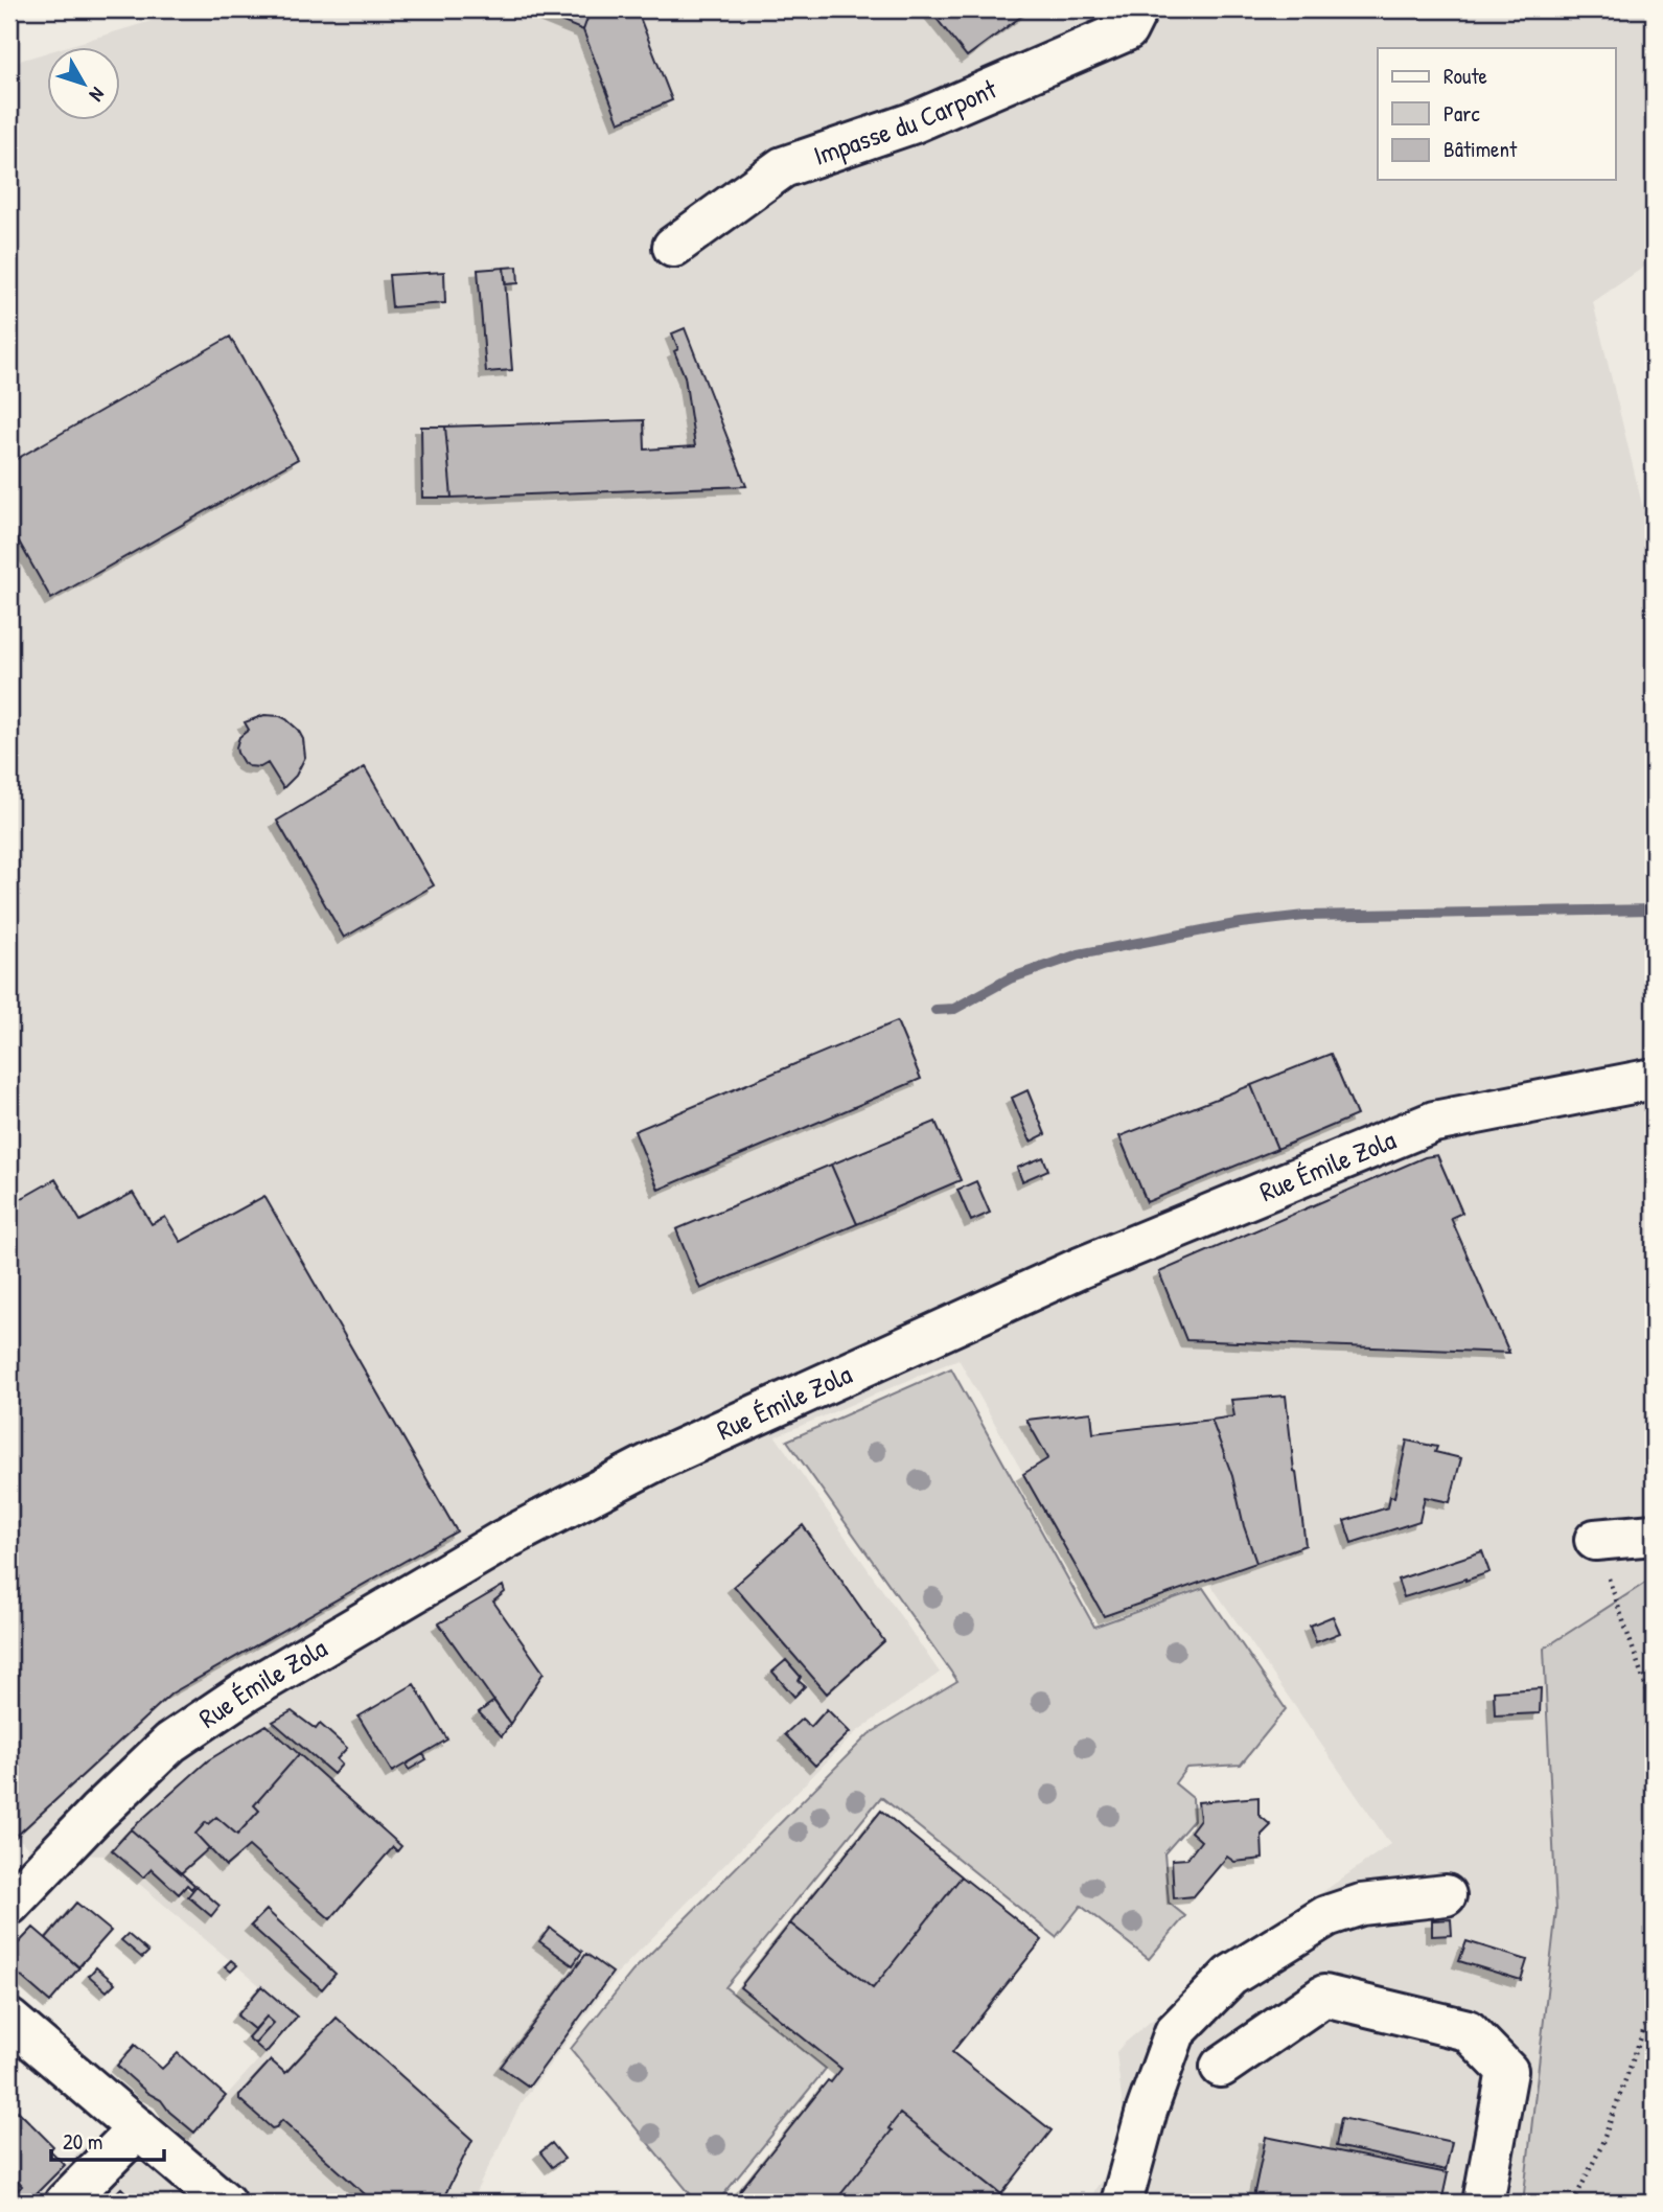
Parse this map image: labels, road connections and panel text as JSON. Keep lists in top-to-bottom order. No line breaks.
{"streets":{"street":["Impasse du Carpont","Rue Émile Zola"]},"legend":["Route","Parc","Bâtiment"],"scale_bar":"20 m","north":"bottom right"}
